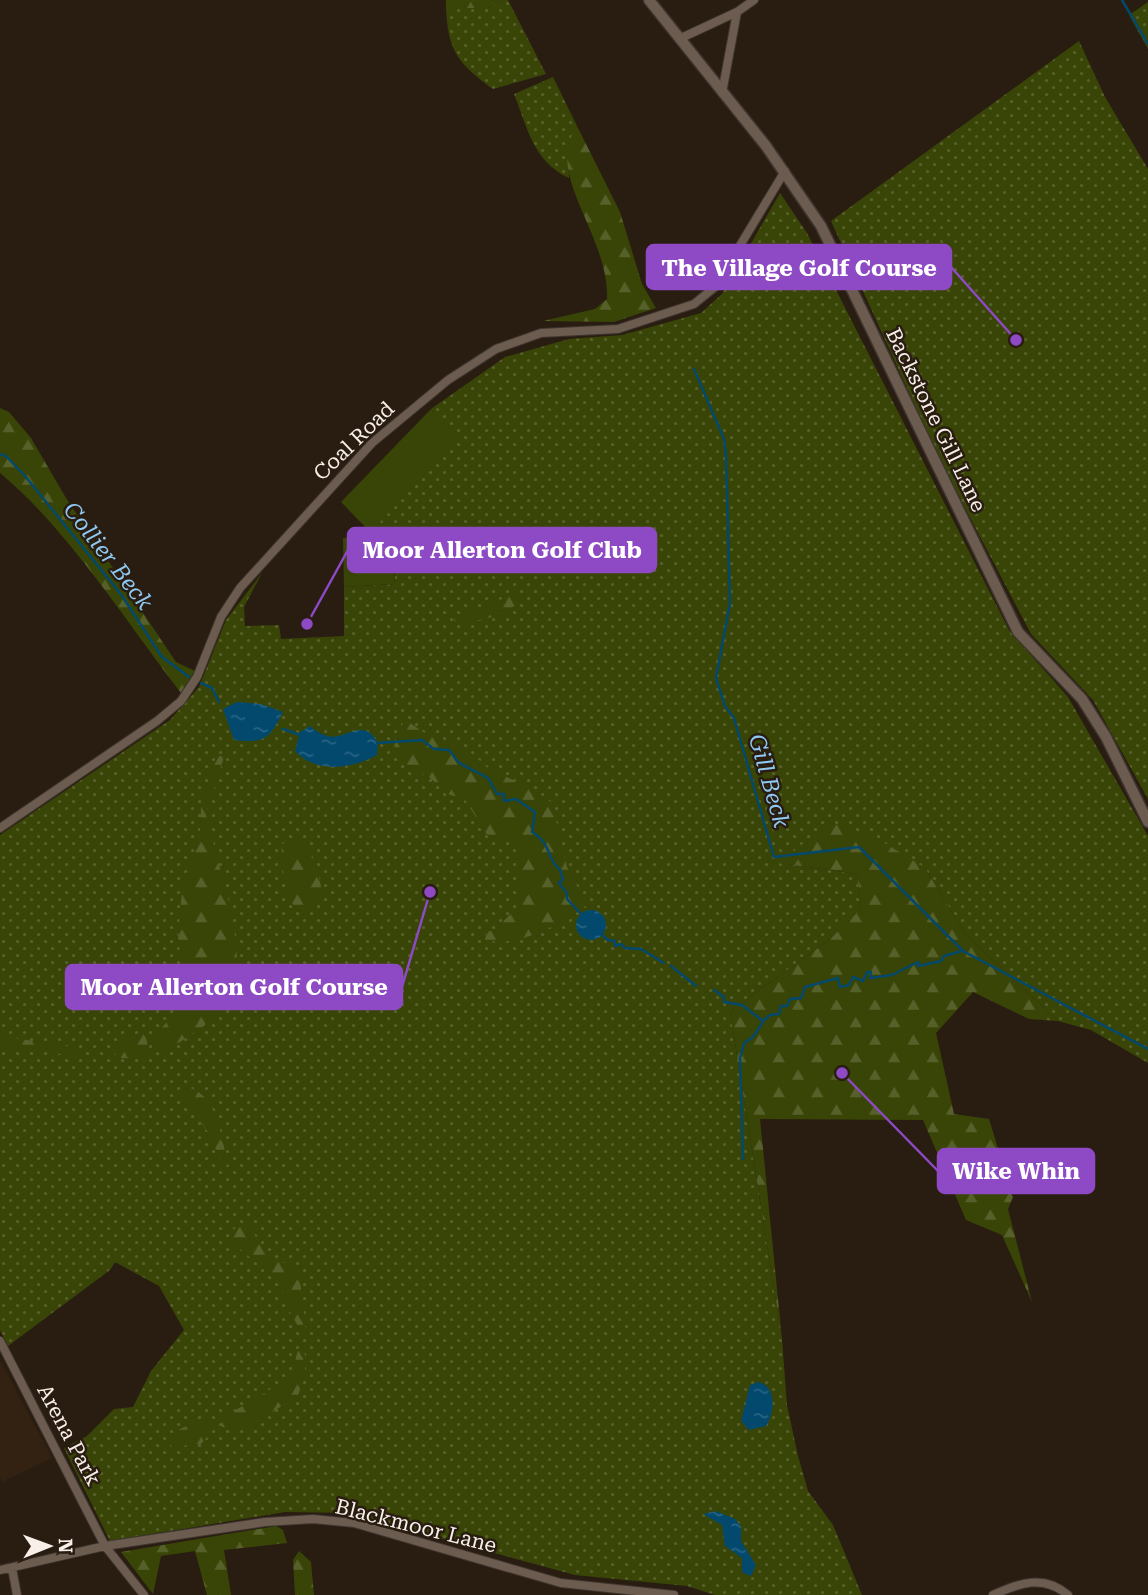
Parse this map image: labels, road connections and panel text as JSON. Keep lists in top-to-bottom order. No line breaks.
{"streets":{"street":["Backstone Gill Lane","Coal Road","Arena Park","Blackmoor Lane"]},"crossings":[["Backstone Gill Lane","Coal Road"],["Arena Park","Blackmoor Lane"]],"water":["Collier Beck","Gill Beck"],"places":["The Village Golf Course","Moor Allerton Golf Club","Moor Allerton Golf Course","Wike Whin"],"north":"right"}
